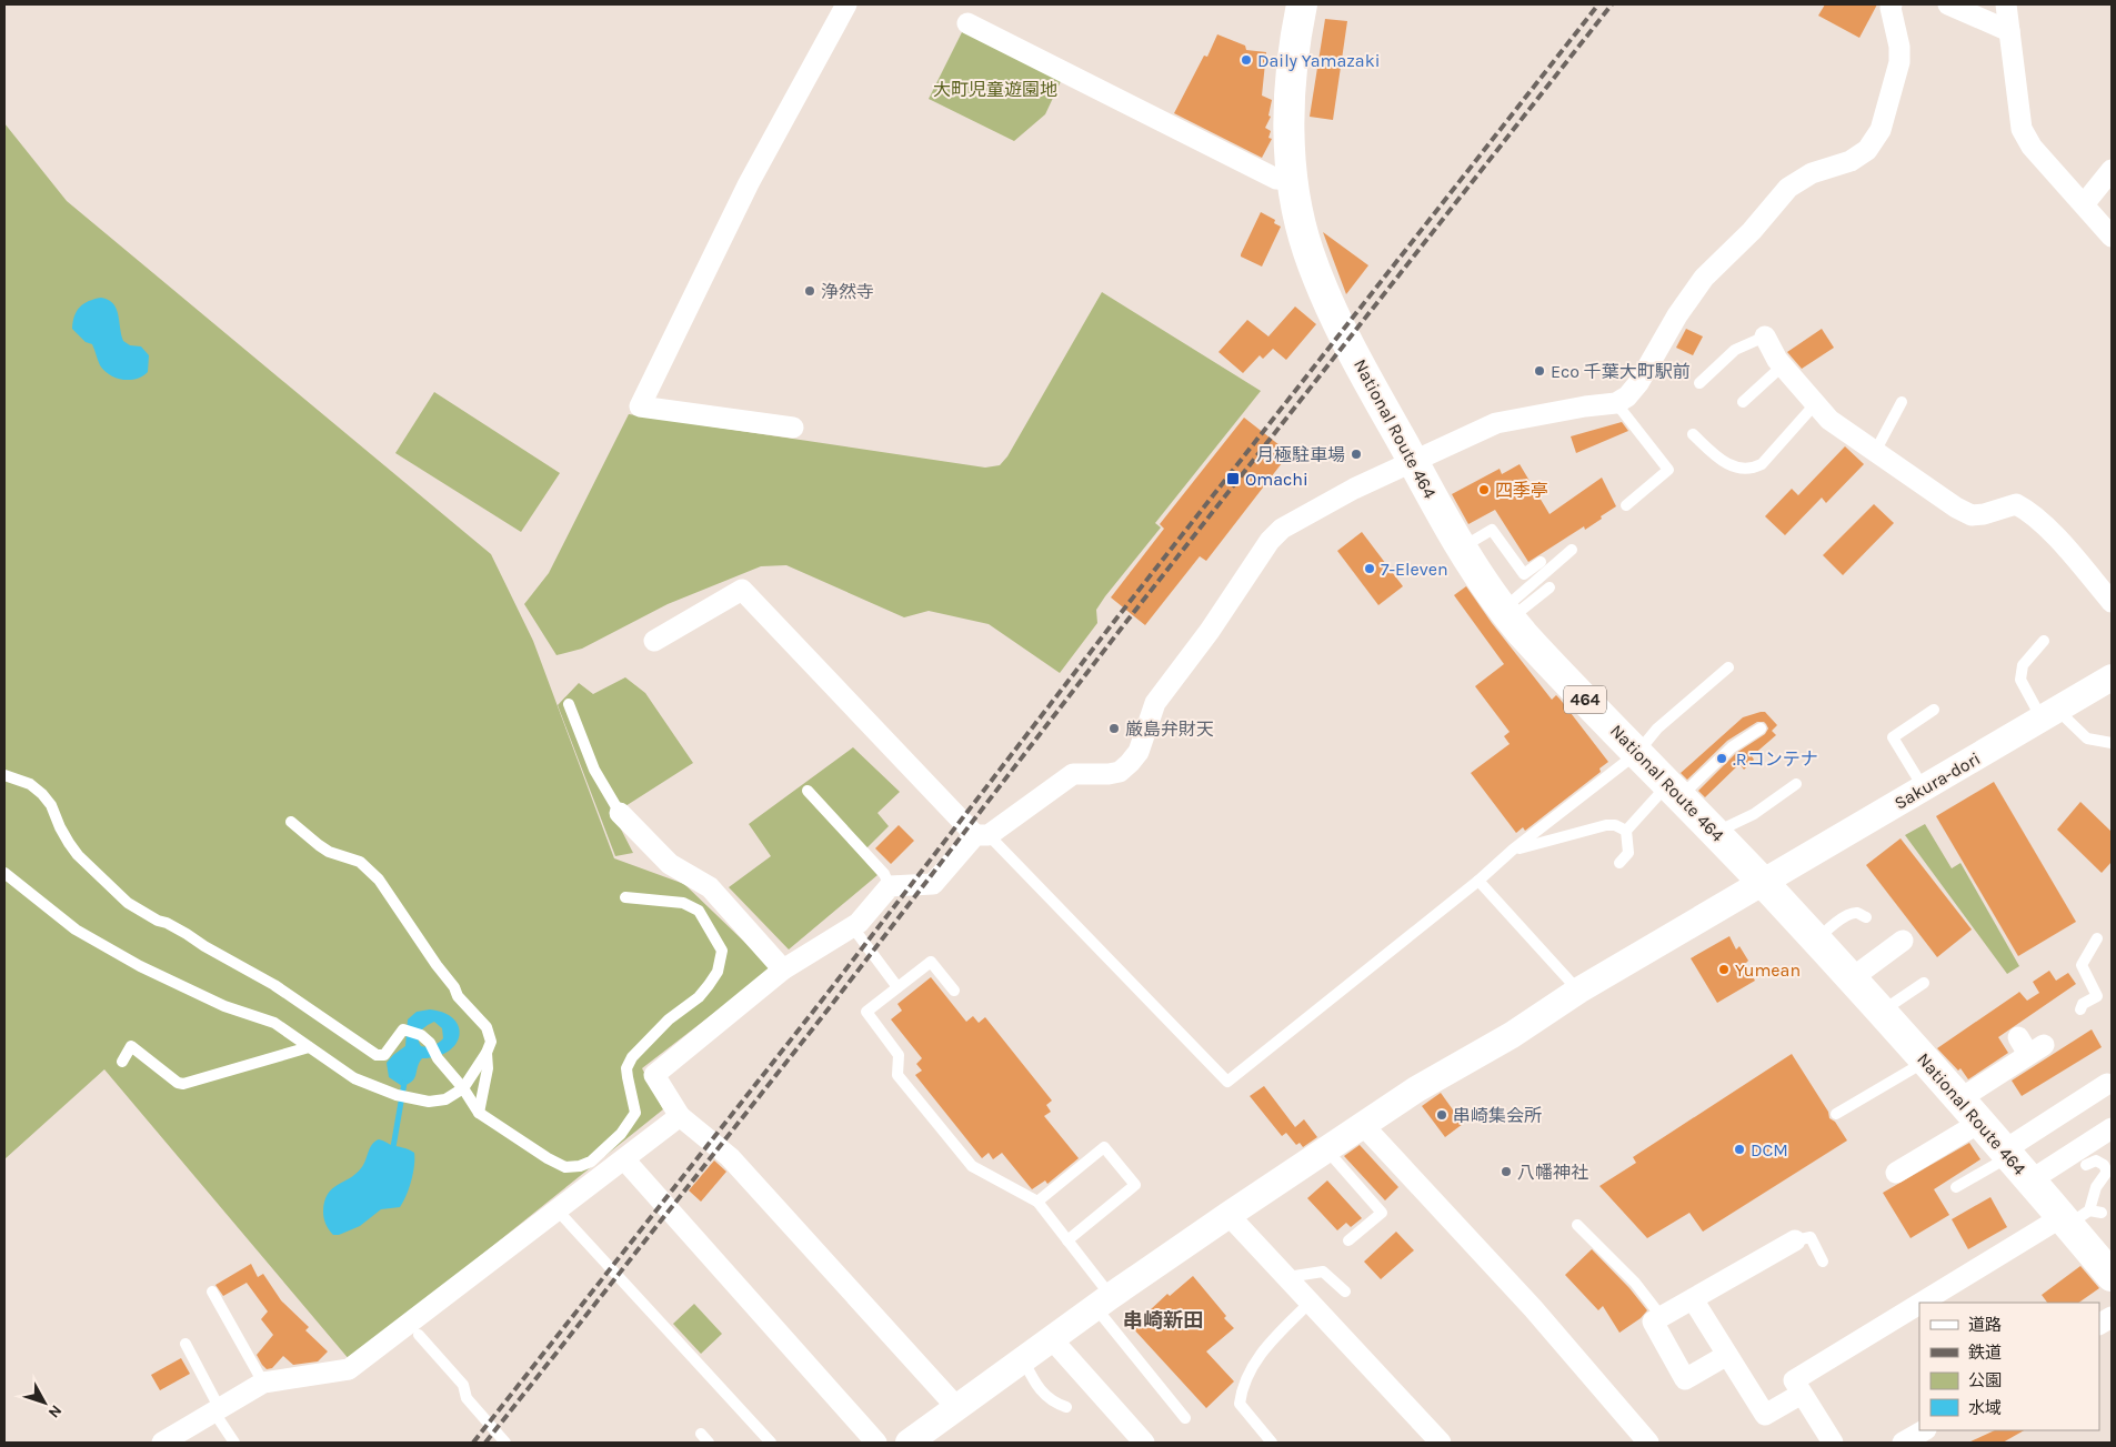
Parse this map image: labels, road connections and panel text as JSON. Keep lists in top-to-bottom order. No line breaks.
{"streets":{"highway":["National Route 464","464"],"street":["Sakura-dori"]},"crossings":[["National Route 464","Sakura-dori"]],"districts":["串崎新田"],"parks":["大町児童遊園地"],"places":{"other":["Daily Yamazaki","浄然寺","Eco 千葉大町駅前","月極駐車場","四季亭","7-Eleven","厳島弁財天",".Rコンテナ","Yumean","串崎集会所","DCM","八幡神社"],"transit":["Omachi"]},"legend":["道路","鉄道","公園","水域"],"north":"bottom right"}
